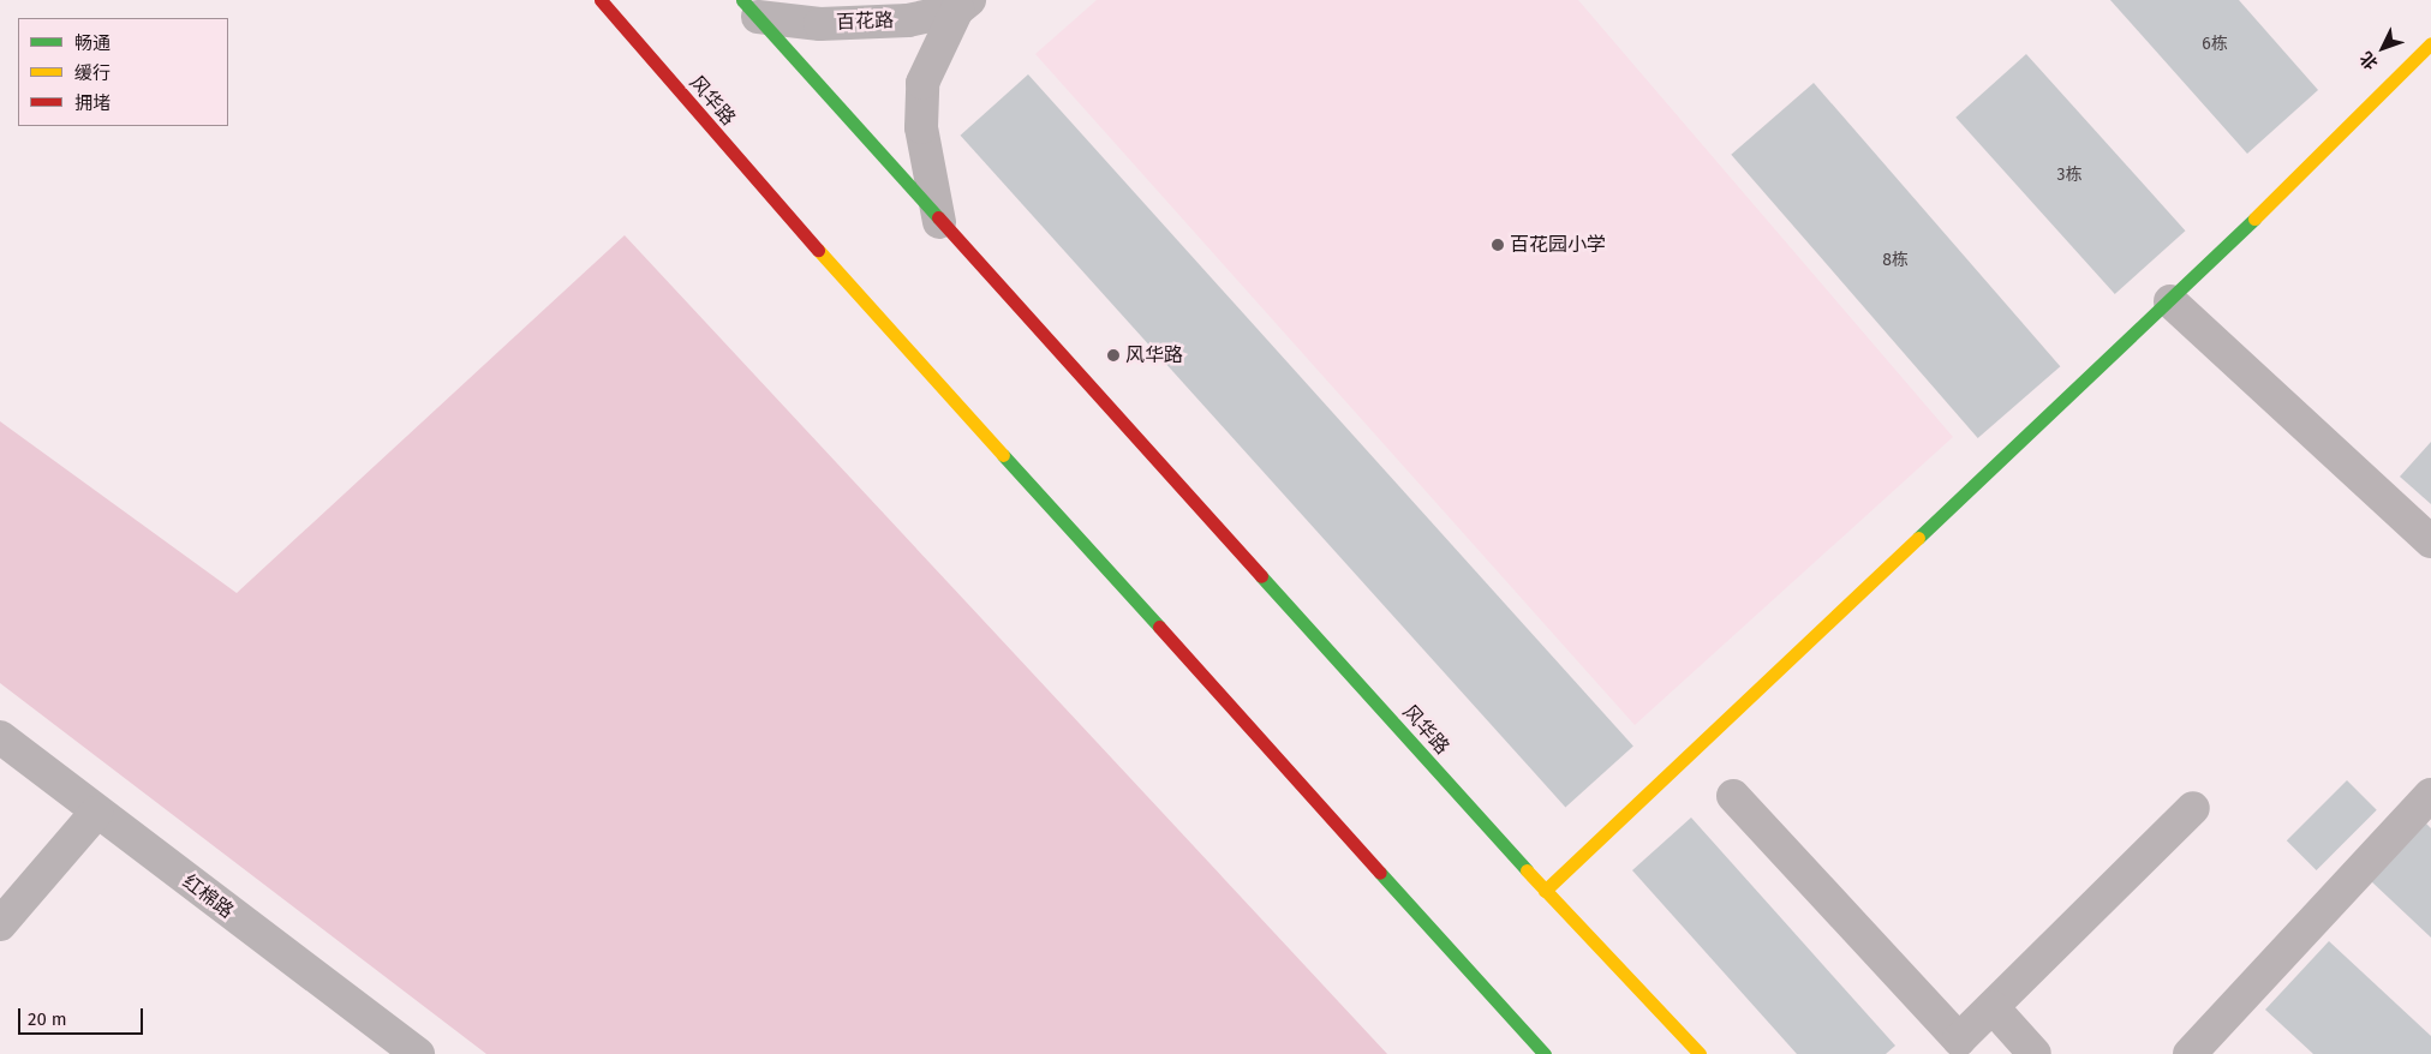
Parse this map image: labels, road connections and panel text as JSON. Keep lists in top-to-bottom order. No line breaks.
{"streets":{"main road":["风华路"],"street":["百花路","红棉路"]},"crossings":[["百花路","风华路"]],"places":["百花园小学","风华路"],"house_numbers":["6栋","3栋","8栋"],"legend":["畅通","缓行","拥堵"],"scale_bar":"20 m","north":"bottom left"}
